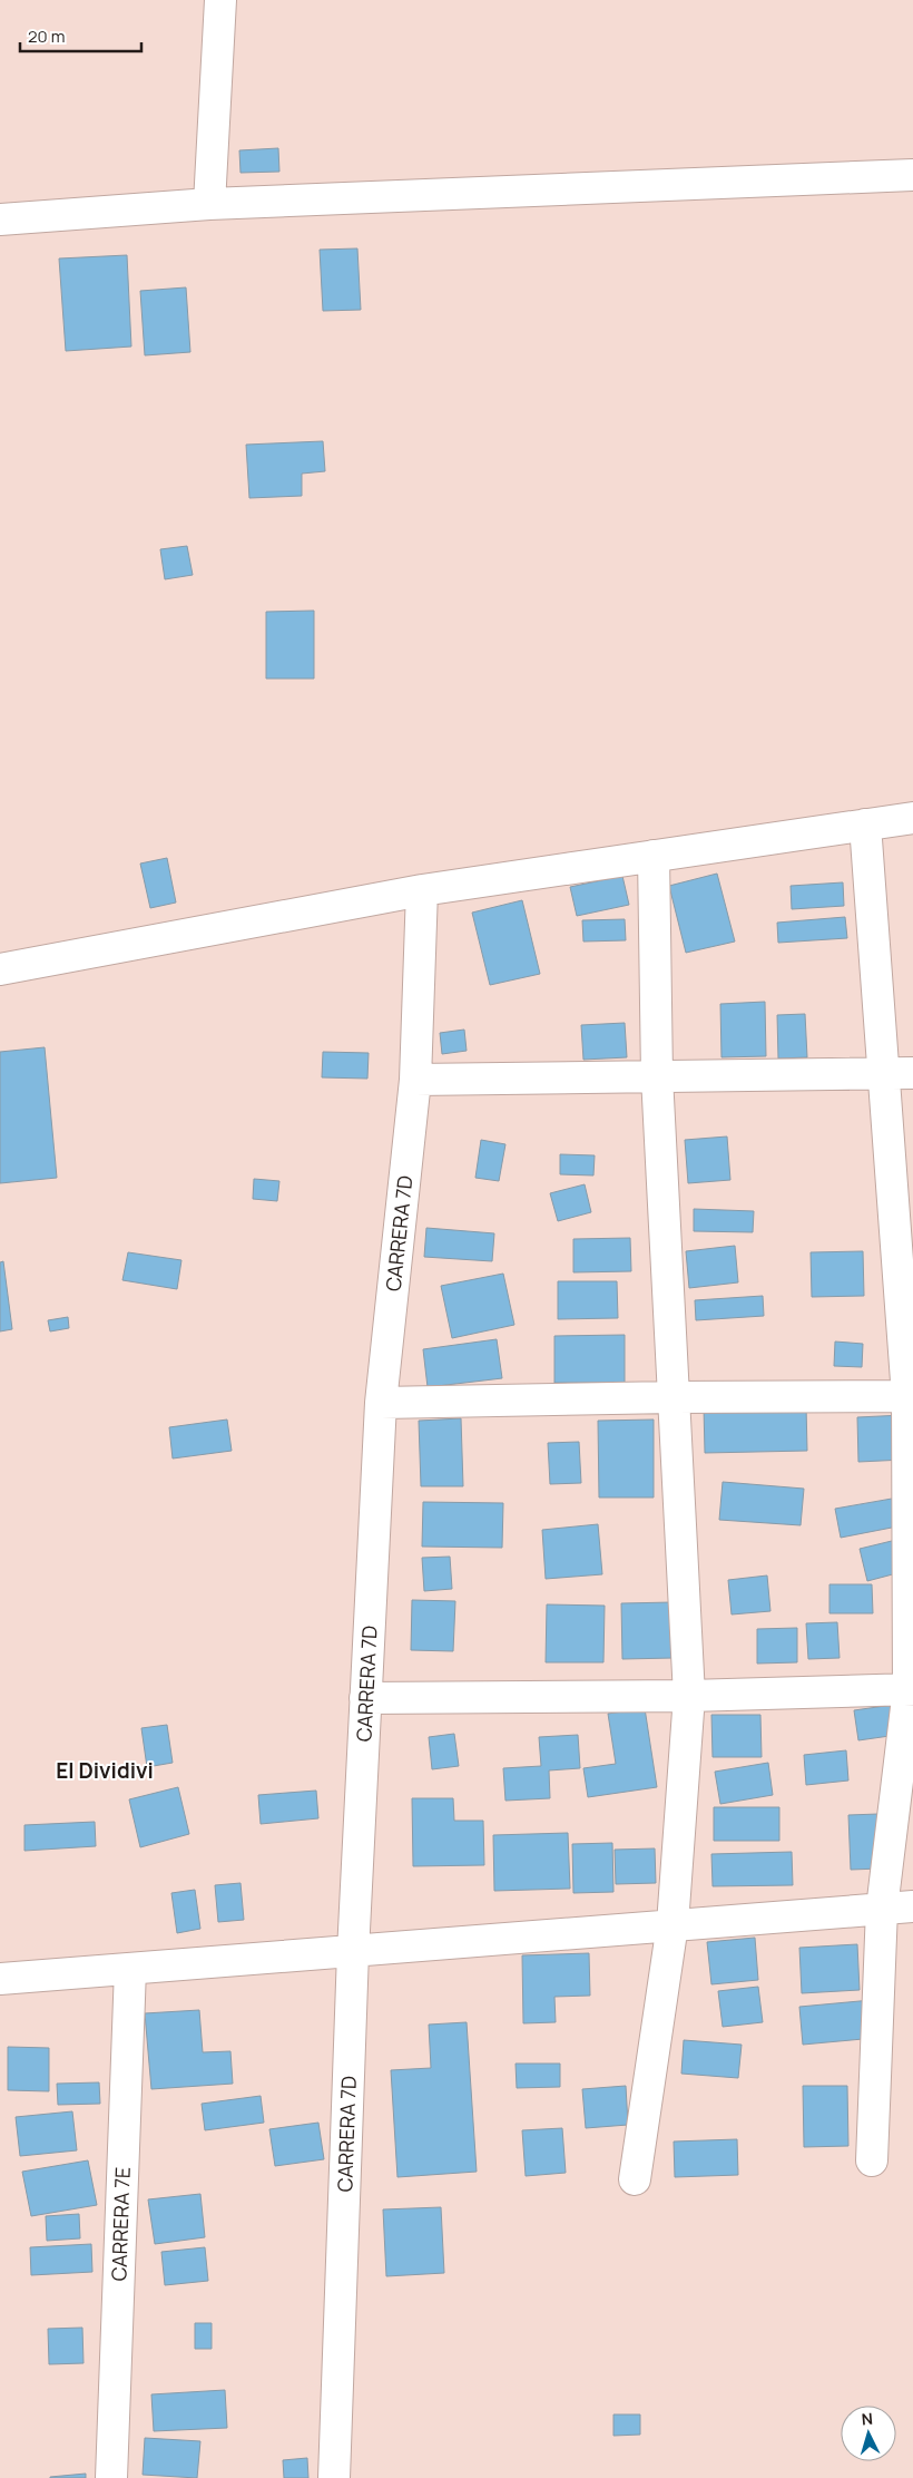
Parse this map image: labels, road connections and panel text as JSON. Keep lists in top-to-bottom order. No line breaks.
{"streets":{"street":["CARRERA 7D","CARRERA 7E"]},"districts":["El Dividivi"],"scale_bar":"20 m","north":"top"}
